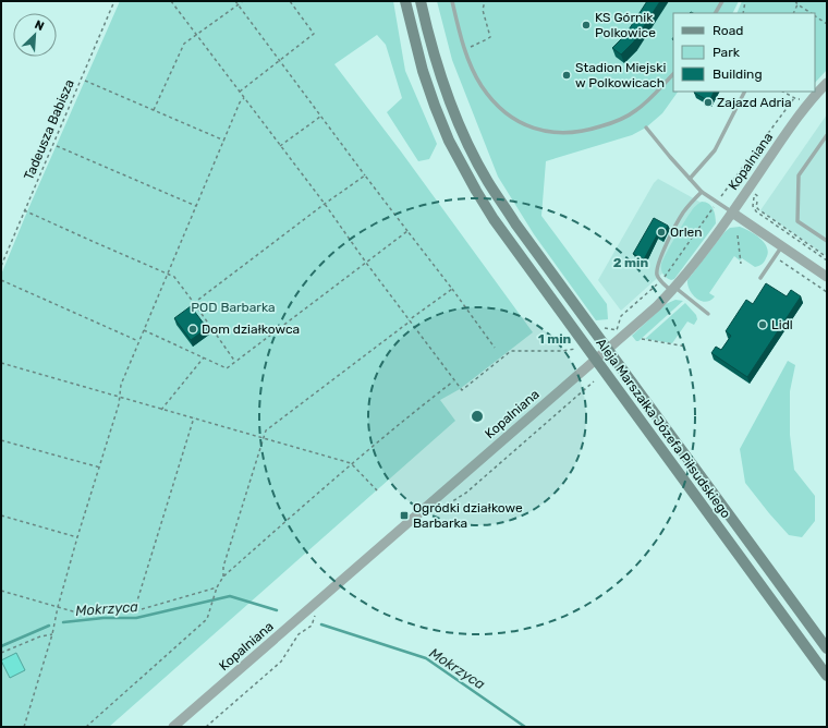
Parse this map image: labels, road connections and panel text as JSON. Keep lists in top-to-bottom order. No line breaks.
{"streets":{"main road":["Aleja Marszałka Józefa Piłsudskiego"],"street":["Kopalniana"],"path":["Tadeusza Babisza"]},"crossings":[["Kopalniana","Aleja Marszałka Józefa Piłsudskiego"]],"water":["Mokrzyca"],"parks":["POD Barbarka"],"places":{"other":["KS Górnik Polkowice","Stadion Miejski w Polkowicach","Zajazd Adria","Orlen","Lidl","Dom działkowca"],"transit":["Ogródki działkowe Barbarka"]},"legend":["Road","Park","Building"],"north":"top right","rings":["2 min","1 min"]}
